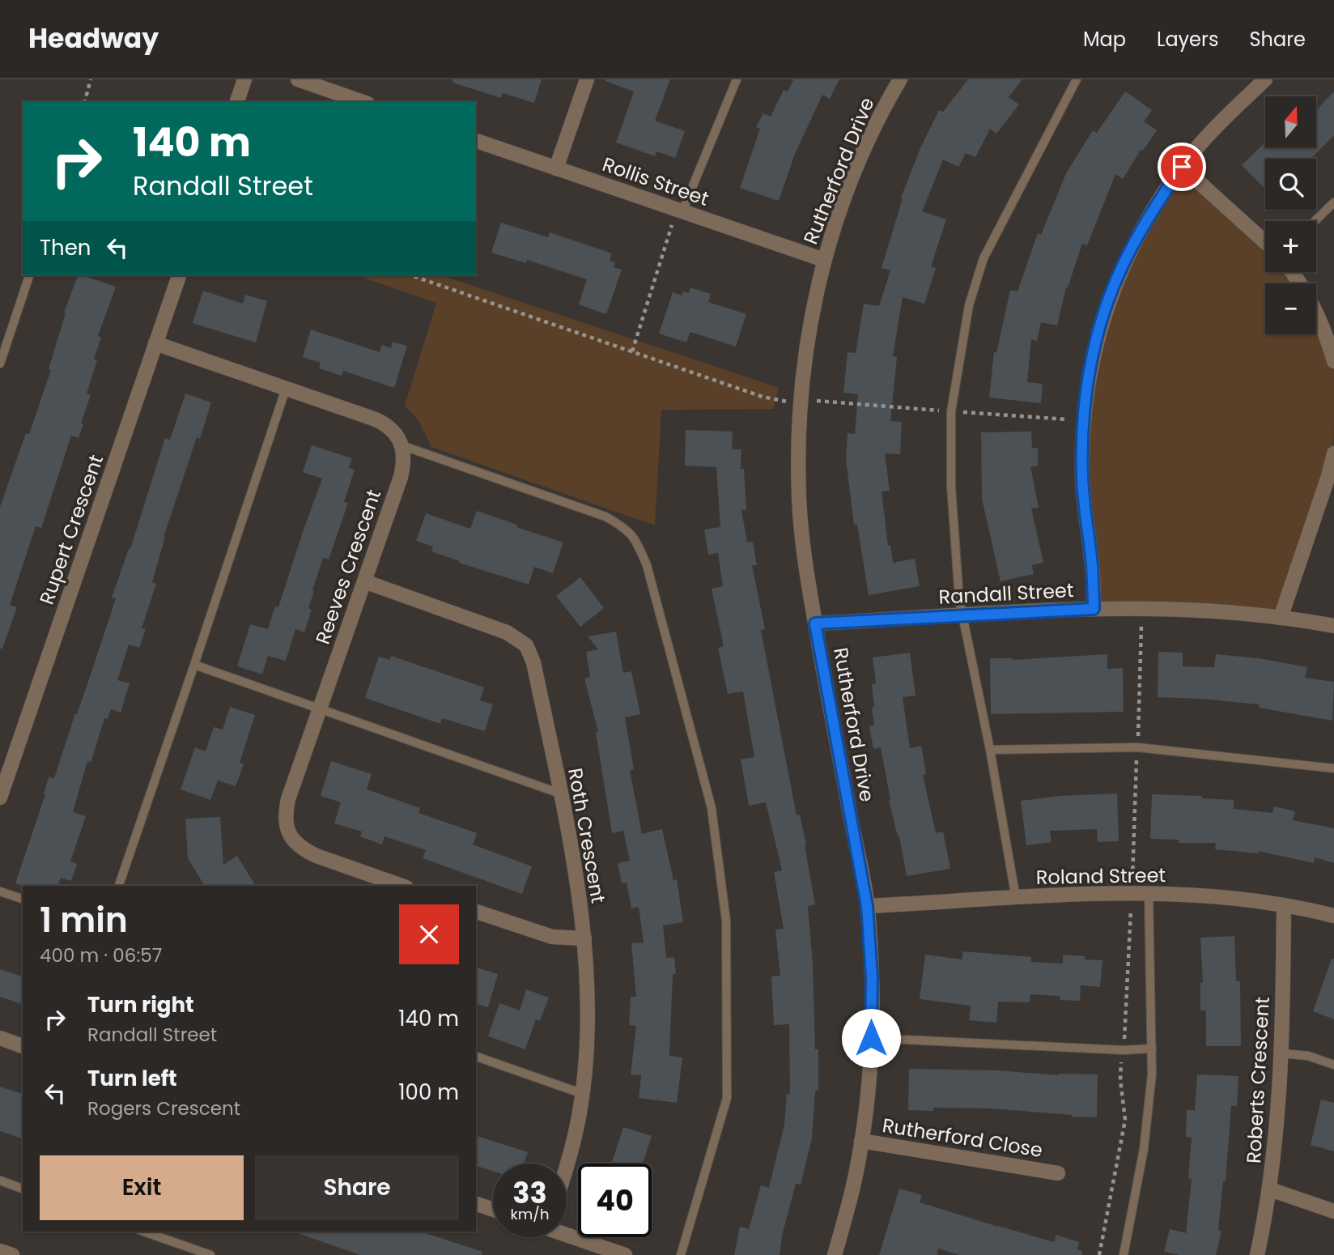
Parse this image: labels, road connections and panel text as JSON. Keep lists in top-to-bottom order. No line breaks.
{"streets":{"street":["Rutherford Drive","Rollis Street","Rupert Crescent","Reeves Crescent","Randall Street","Roth Crescent","Roland Street","Roberts Crescent","Rutherford Close"]},"crossings":[["Rutherford Drive","Rollis Street"],["Rutherford Drive","Randall Street"],["Rutherford Drive","Roland Street"],["Rutherford Drive","Rutherford Close"],["Reeves Crescent","Roth Crescent"],["Roland Street","Roberts Crescent"]],"north":"top","page":{"header":"Headway","nav":["Map","Layers","Share"],"map_buttons":["+","−"],"turn":["140 m","Randall Street"],"then":"Then","heading":["1 min","400 m · 06:57"],"list":[{"name":"Turn right","note":"Randall Street","value":"140 m"},{"name":"Turn left","note":"Rogers Crescent","value":"100 m"}],"buttons":["Exit","Share"],"speed":"33 km/h","limit":"40"}}
